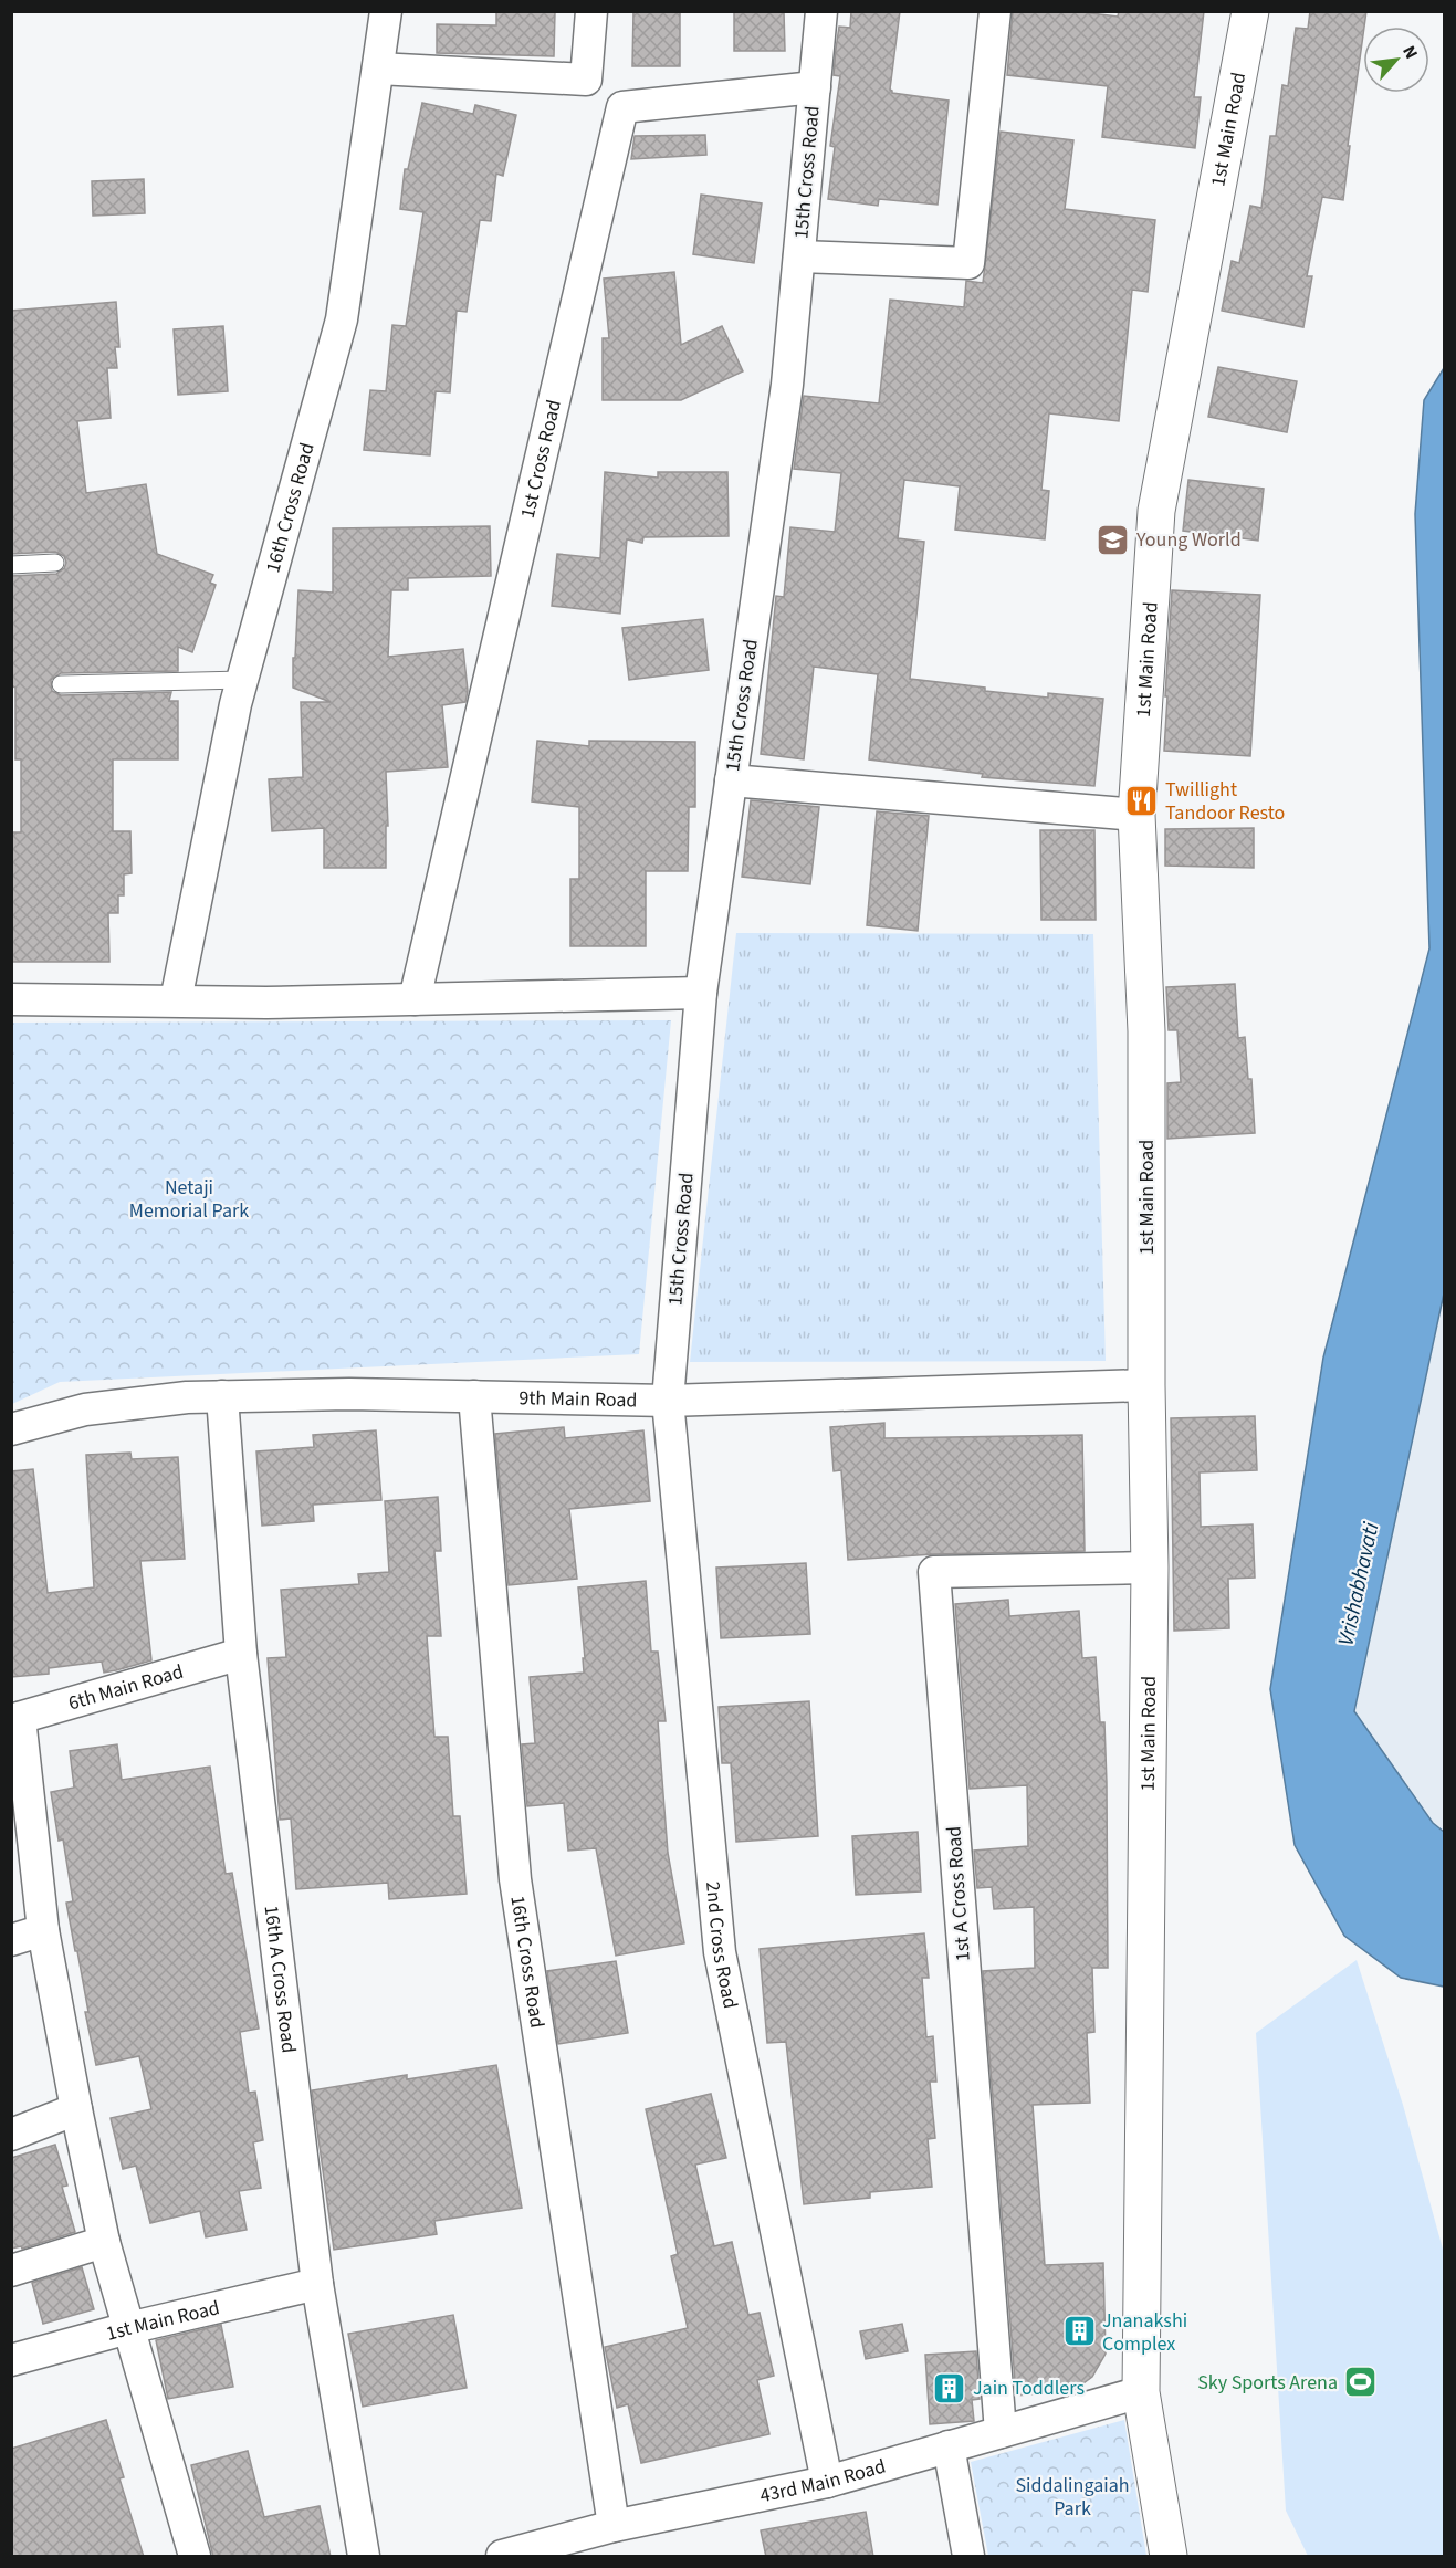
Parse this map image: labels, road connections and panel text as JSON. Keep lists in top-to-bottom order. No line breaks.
{"streets":{"street":["1st Main Road","15th Cross Road","1st Cross Road","16th Cross Road","9th Main Road","6th Main Road","1st A Cross Road","2nd Cross Road","16th A Cross Road","43rd Main Road"]},"crossings":[["1st Main Road","9th Main Road"],["1st Main Road","1st A Cross Road"],["1st Main Road","16th A Cross Road"],["1st Main Road","43rd Main Road"],["15th Cross Road","1st Cross Road"],["15th Cross Road","9th Main Road"],["15th Cross Road","2nd Cross Road"],["16th Cross Road","9th Main Road"],["16th Cross Road","43rd Main Road"],["9th Main Road","2nd Cross Road"],["9th Main Road","16th A Cross Road"],["6th Main Road","16th A Cross Road"],["1st A Cross Road","43rd Main Road"],["2nd Cross Road","43rd Main Road"]],"water":["Vrishabhavati"],"parks":["Netaji Memorial Park","Siddalingaiah Park"],"places":{"school or university":["Young World"],"restaurant":["Twillight Tandoor Resto"],"building":["Jnanakshi Complex","Jain Toddlers"],"sports":["Sky Sports Arena"]},"north":"top right"}
